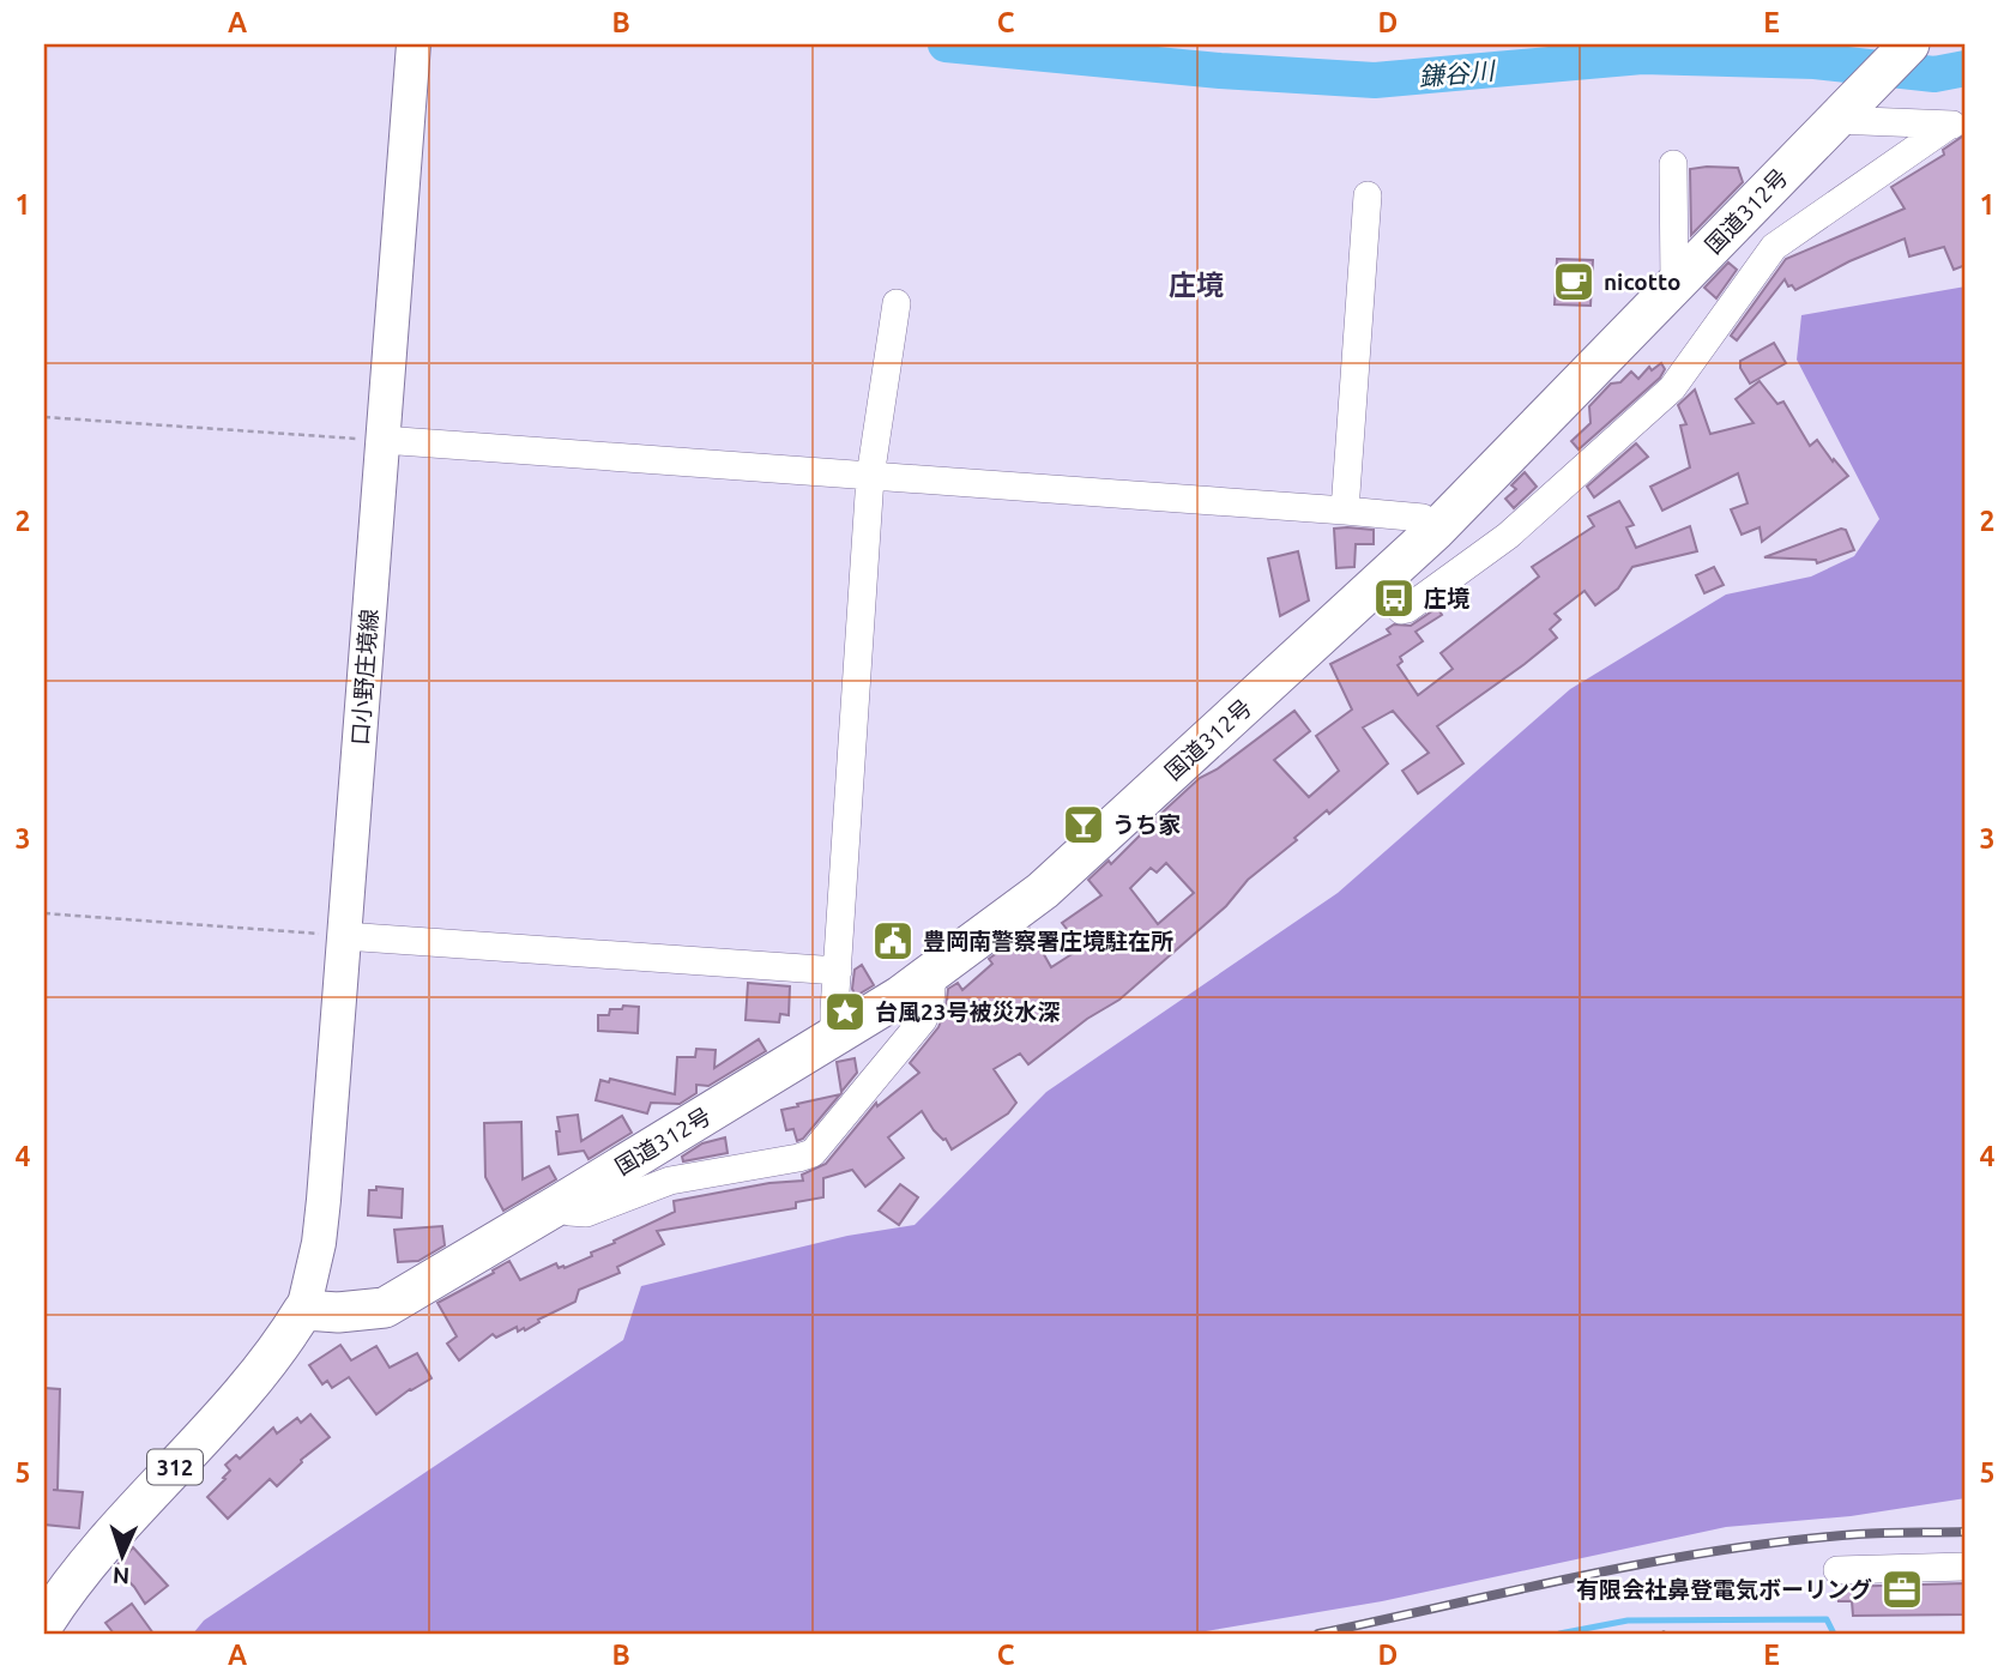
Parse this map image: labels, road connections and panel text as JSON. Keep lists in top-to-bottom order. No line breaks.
{"streets":{"highway":["国道312号","312"],"main road":["口小野庄境線"]},"crossings":[["国道312号","口小野庄境線"],["国道312号","312"],["口小野庄境線","312"]],"districts":["庄境"],"water":["鎌谷川"],"places":{"cafe":["nicotto"],"bus stop":["庄境"],"bar":["うち家"],"public building":["豊岡南警察署庄境駐在所"],"place":["台風23号被災水深"],"office":["有限会社鼻登電気ボーリング"]},"north":"bottom","grid":{"columns":["A","B","C","D","E"],"rows":["1","2","3","4","5"]}}
